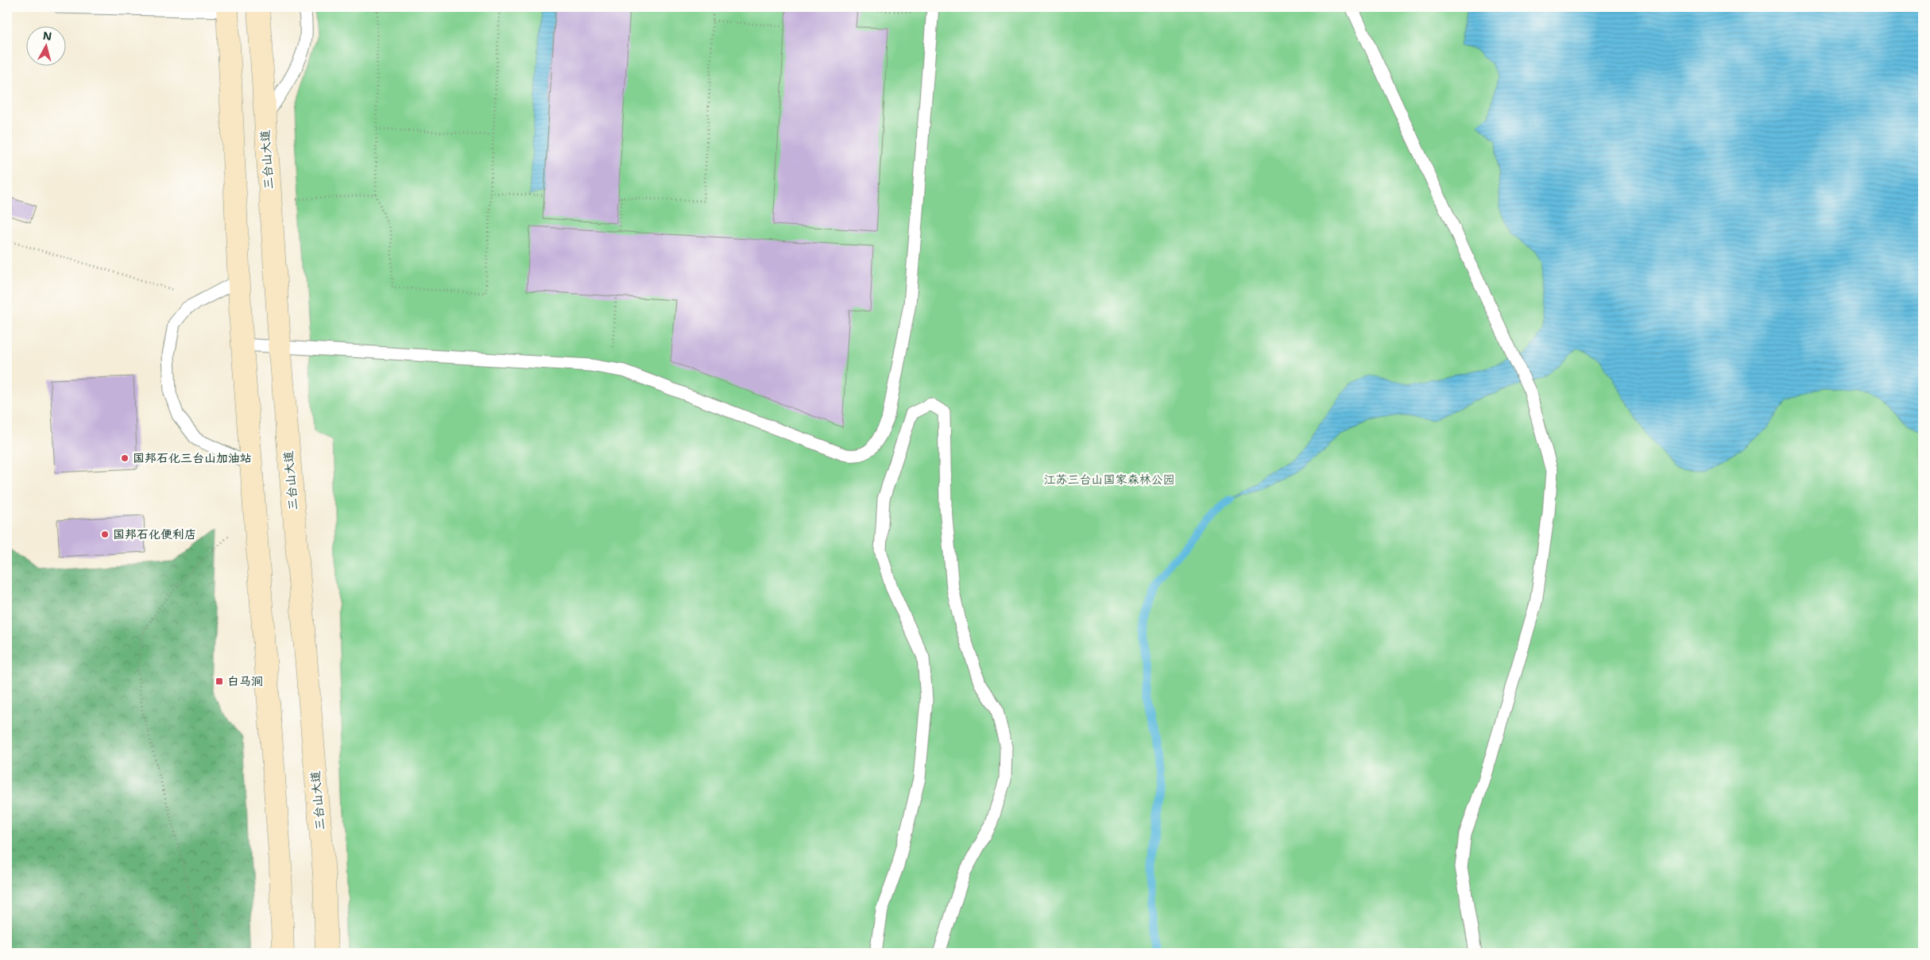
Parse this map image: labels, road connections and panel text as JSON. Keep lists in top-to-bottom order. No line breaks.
{"streets":{"main road":["三台山大道"]},"parks":["江苏三台山国家森林公园"],"places":{"other":["国邦石化三台山加油站","国邦石化便利店"],"transit":["白马涧"]},"north":"top"}
